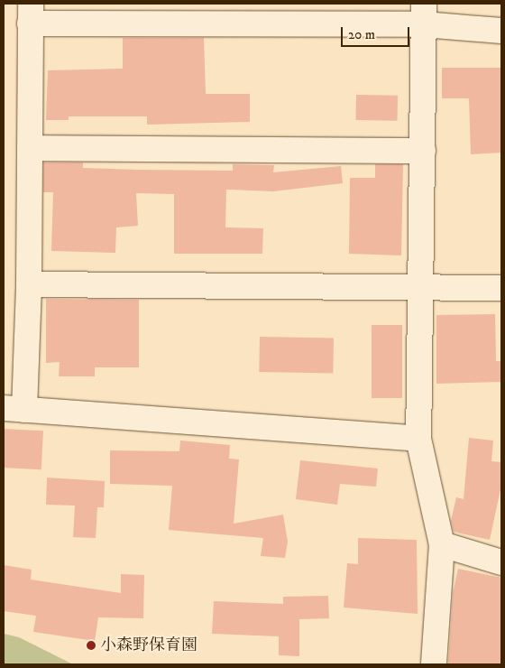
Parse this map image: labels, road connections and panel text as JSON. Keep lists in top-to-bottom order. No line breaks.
{"places":["小森野保育園"],"scale_bar":"20 m"}
